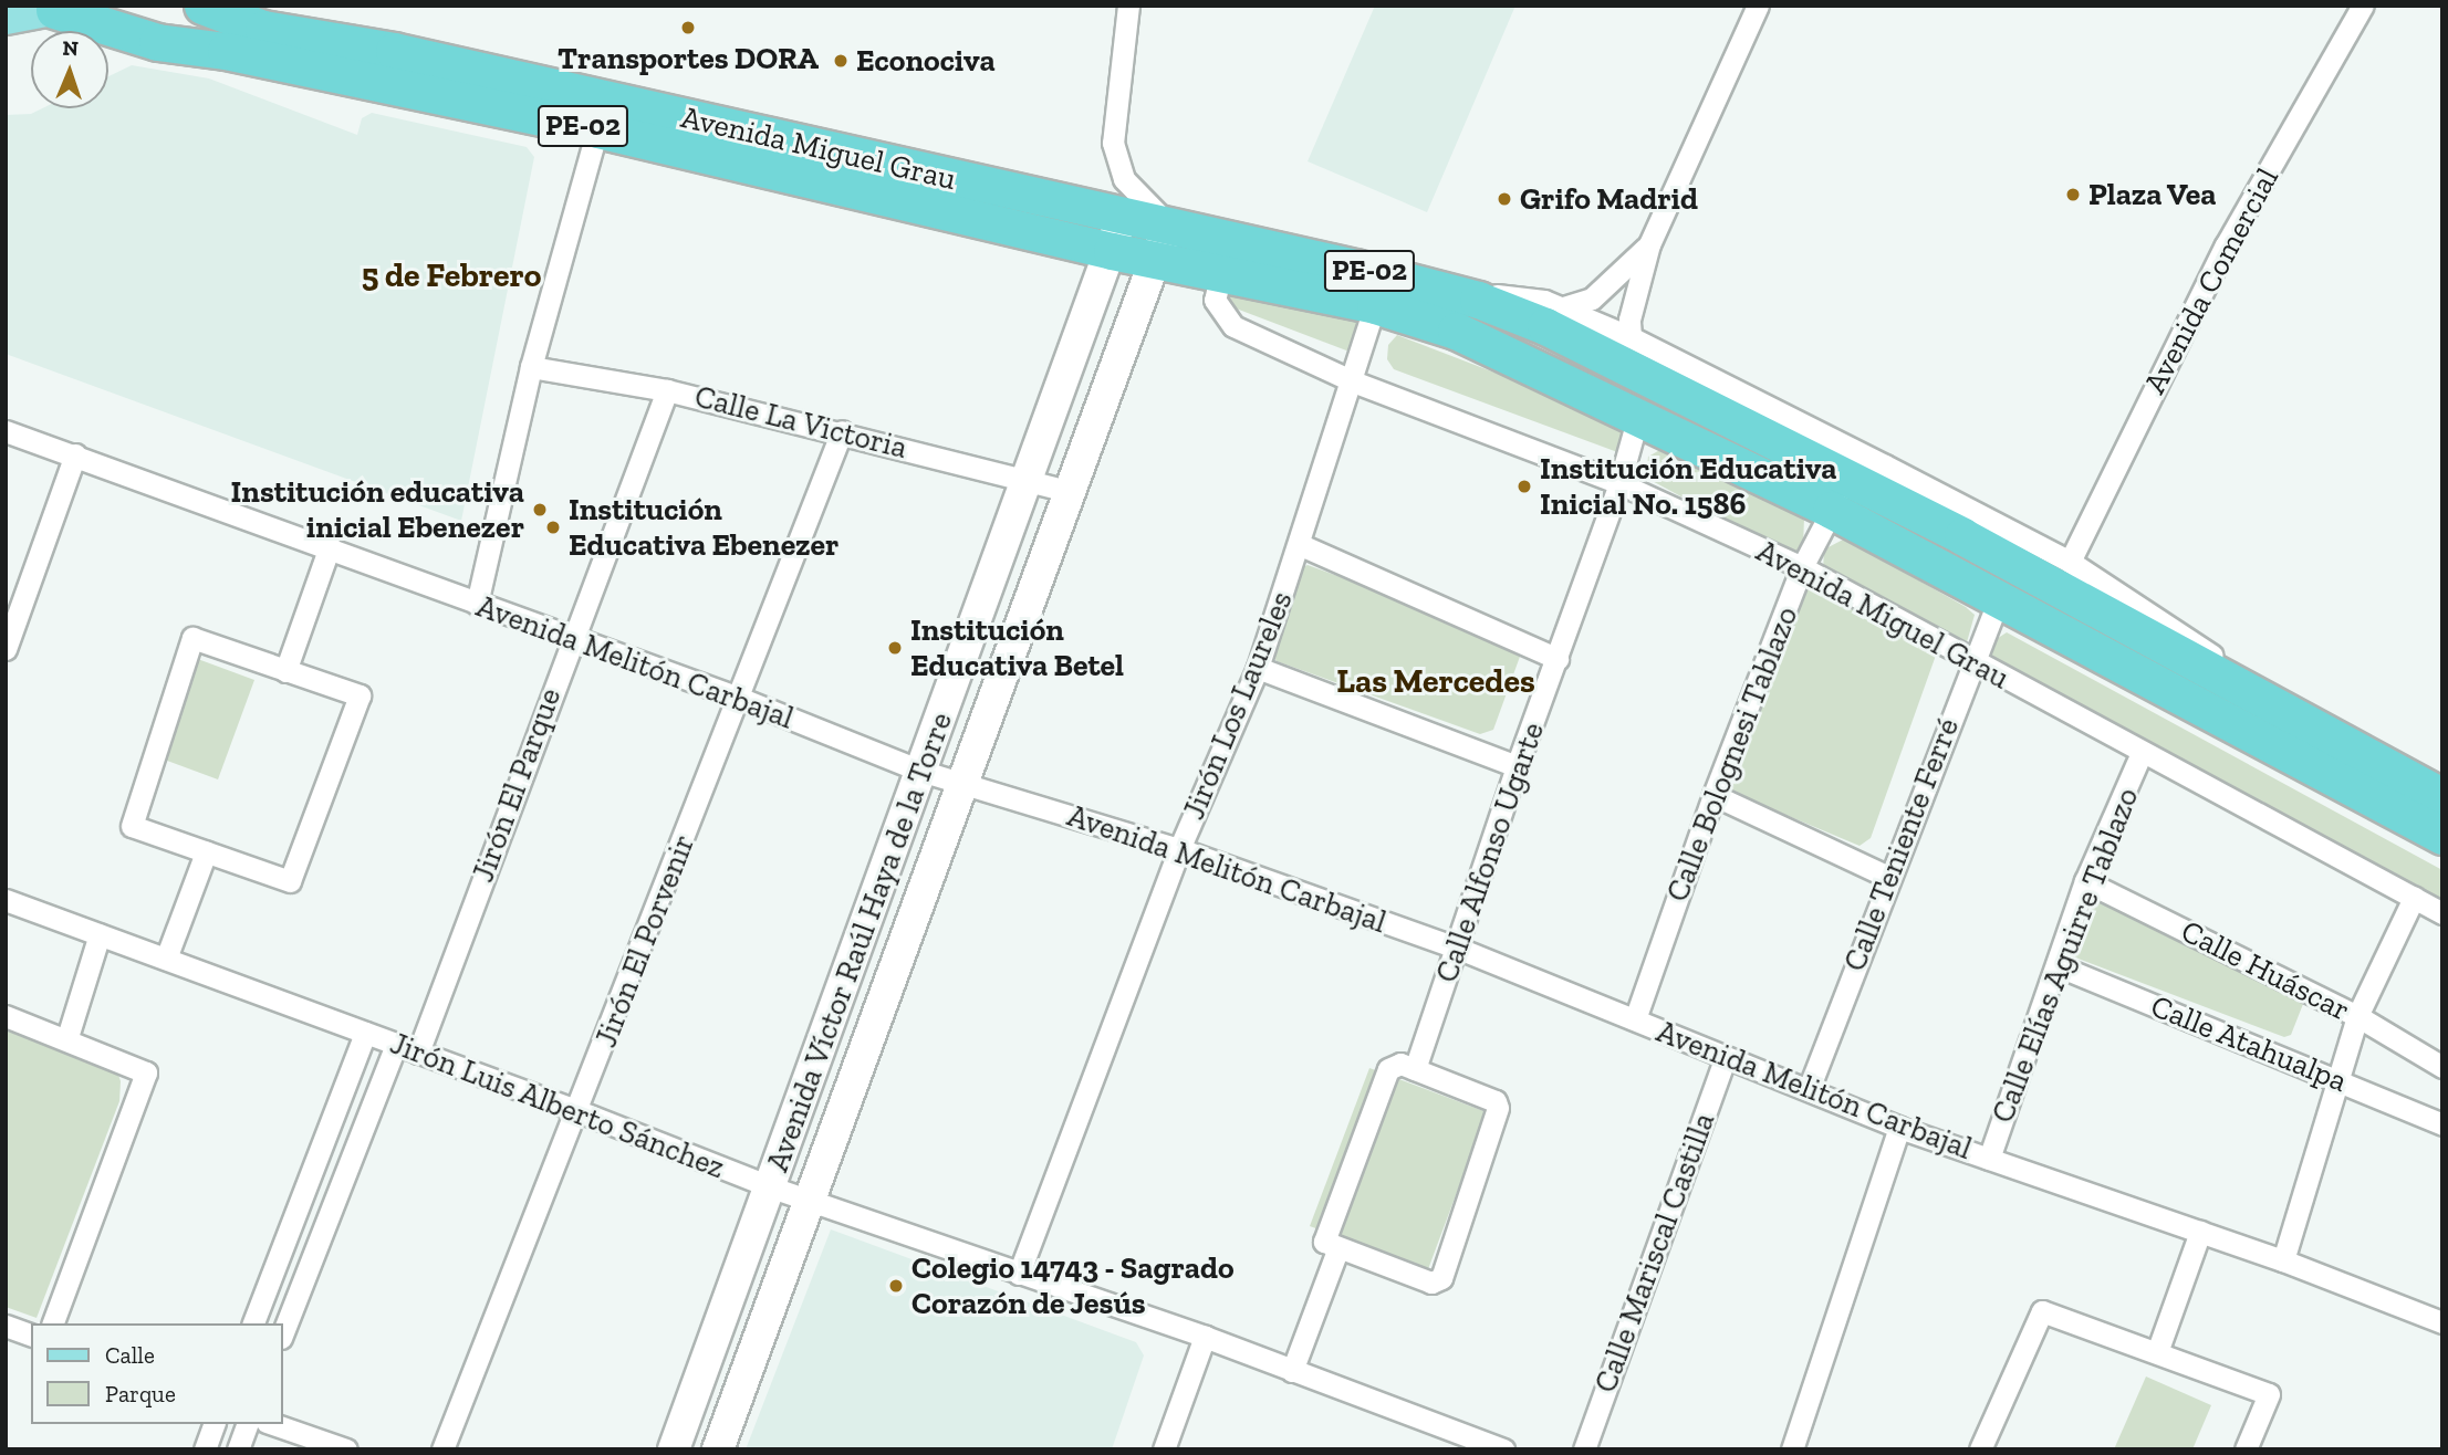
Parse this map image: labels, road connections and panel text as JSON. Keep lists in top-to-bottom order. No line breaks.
{"streets":{"highway":["PE-02","Avenida Miguel Grau"],"main road":["Avenida Víctor Raúl Haya de la Torre"],"street":["Avenida Comercial","Calle La Victoria","Avenida Melitón Carbajal","Jirón Los Laureles","Calle Bolognesi Tablazo","Jirón El Parque","Calle Teniente Ferré","Calle Alfonso Ugarte","Jirón El Porvenir","Calle Elías Aguirre Tablazo","Calle Huáscar","Calle Atahualpa","Jirón Luis Alberto Sánchez","Calle Mariscal Castilla"]},"crossings":[["Avenida Miguel Grau","Avenida Comercial"],["Avenida Miguel Grau","Jirón Los Laureles"],["Avenida Miguel Grau","Calle Bolognesi Tablazo"],["Avenida Miguel Grau","Calle Teniente Ferré"],["Avenida Miguel Grau","Calle Alfonso Ugarte"],["Avenida Miguel Grau","Avenida Víctor Raúl Haya de la Torre"],["Avenida Miguel Grau","Calle Elías Aguirre Tablazo"],["Calle La Victoria","Jirón El Parque"],["Calle La Victoria","Jirón El Porvenir"],["Calle La Victoria","Avenida Víctor Raúl Haya de la Torre"],["Avenida Melitón Carbajal","Jirón Los Laureles"],["Avenida Melitón Carbajal","Calle Bolognesi Tablazo"],["Avenida Melitón Carbajal","Jirón El Parque"],["Avenida Melitón Carbajal","Calle Teniente Ferré"],["Avenida Melitón Carbajal","Calle Alfonso Ugarte"],["Avenida Melitón Carbajal","Jirón El Porvenir"],["Avenida Melitón Carbajal","Avenida Víctor Raúl Haya de la Torre"],["Avenida Melitón Carbajal","Calle Elías Aguirre Tablazo"],["Avenida Melitón Carbajal","Calle Mariscal Castilla"],["Jirón Los Laureles","Jirón Luis Alberto Sánchez"],["Jirón El Parque","Jirón Luis Alberto Sánchez"],["Jirón El Porvenir","Jirón Luis Alberto Sánchez"],["Avenida Víctor Raúl Haya de la Torre","Jirón Luis Alberto Sánchez"],["Calle Elías Aguirre Tablazo","Calle Huáscar"],["Calle Elías Aguirre Tablazo","Calle Atahualpa"]],"districts":["5 de Febrero","Las Mercedes"],"places":["Transportes DORA","Econociva","Plaza Vea","Grifo Madrid","Institución Educativa Inicial No. 1586","Institución educativa inicial Ebenezer","Institución Educativa Ebenezer","Institución Educativa Betel","Colegio 14743 - Sagrado Corazón de Jesús"],"legend":["Calle","Parque"],"north":"top"}
